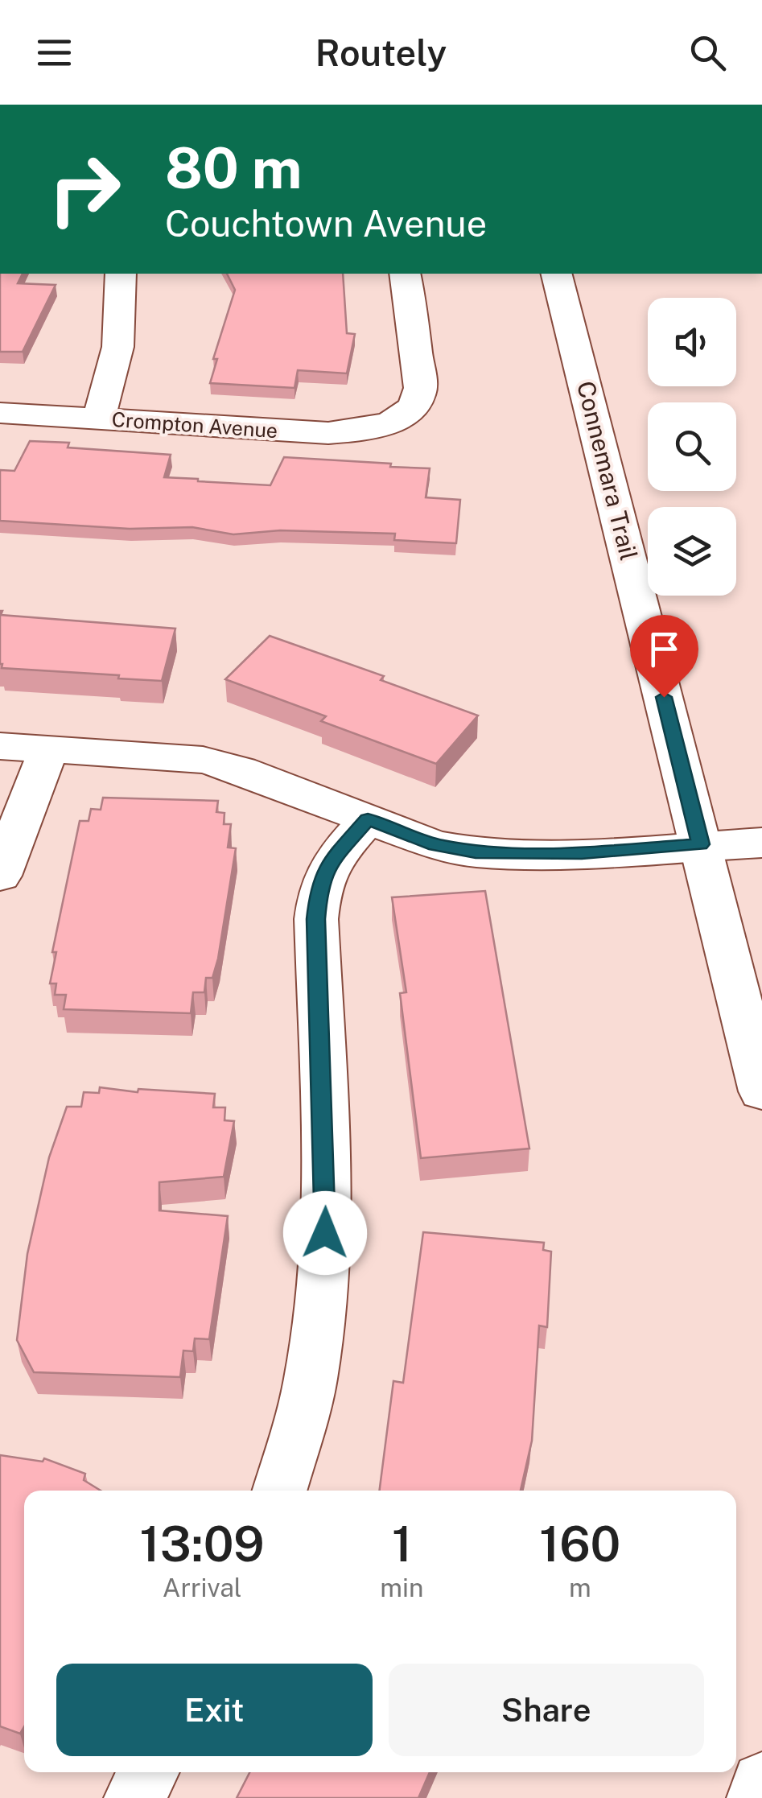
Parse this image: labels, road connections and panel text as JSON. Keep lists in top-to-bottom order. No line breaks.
{"streets":{"street":["Crompton Avenue","Connemara Trail"]},"page":{"header":"Routely","turn":["80 m","Couchtown Avenue"],"eta":["13:09","Arrival","1","min","160","m"],"buttons":["Exit","Share"]}}
